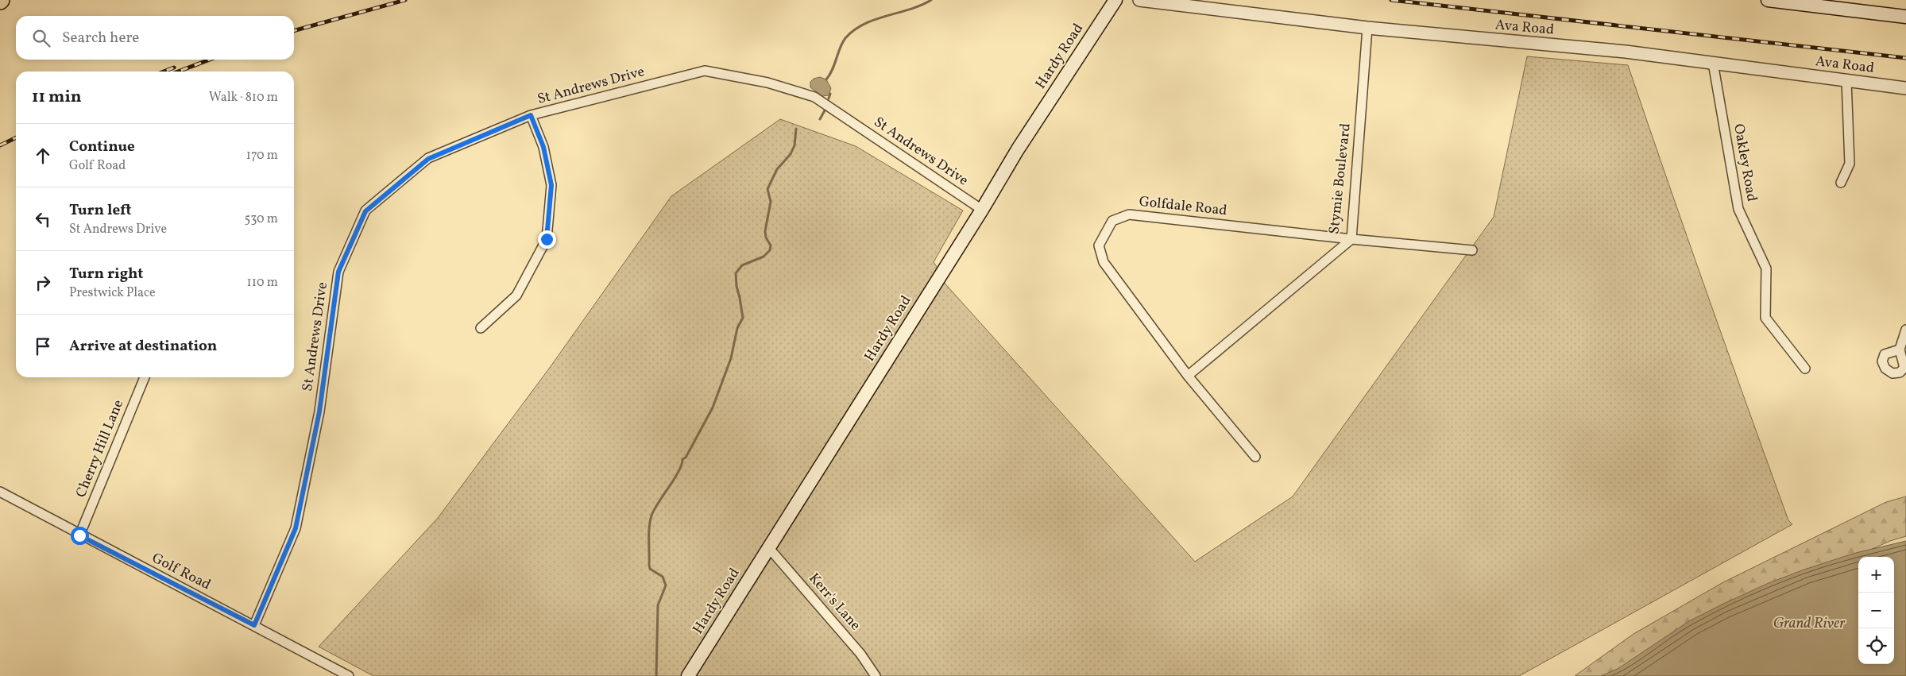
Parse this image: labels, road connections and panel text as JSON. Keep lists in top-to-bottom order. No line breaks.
{"streets":{"main road":["Hardy Road"],"street":["Ava Road","St Andrews Drive","Oakley Road","Stymie Boulevard","Golfdale Road","Cherry Hill Lane","Golf Road","Kerr's Lane"]},"crossings":[["Ava Road","Oakley Road"],["Ava Road","Stymie Boulevard"],["Hardy Road","St Andrews Drive"],["Hardy Road","Kerr's Lane"],["St Andrews Drive","Golf Road"],["Stymie Boulevard","Golfdale Road"],["Cherry Hill Lane","Golf Road"]],"water":["Grand River"],"page":{"search":"Search here","heading":["11 min","Walk · 810 m"],"list":[["Continue","Golf Road","170 m"],["Turn left","St Andrews Drive","530 m"],["Turn right","Prestwick Place","110 m"],"Arrive at destination"],"map_buttons":["+","−"]}}
